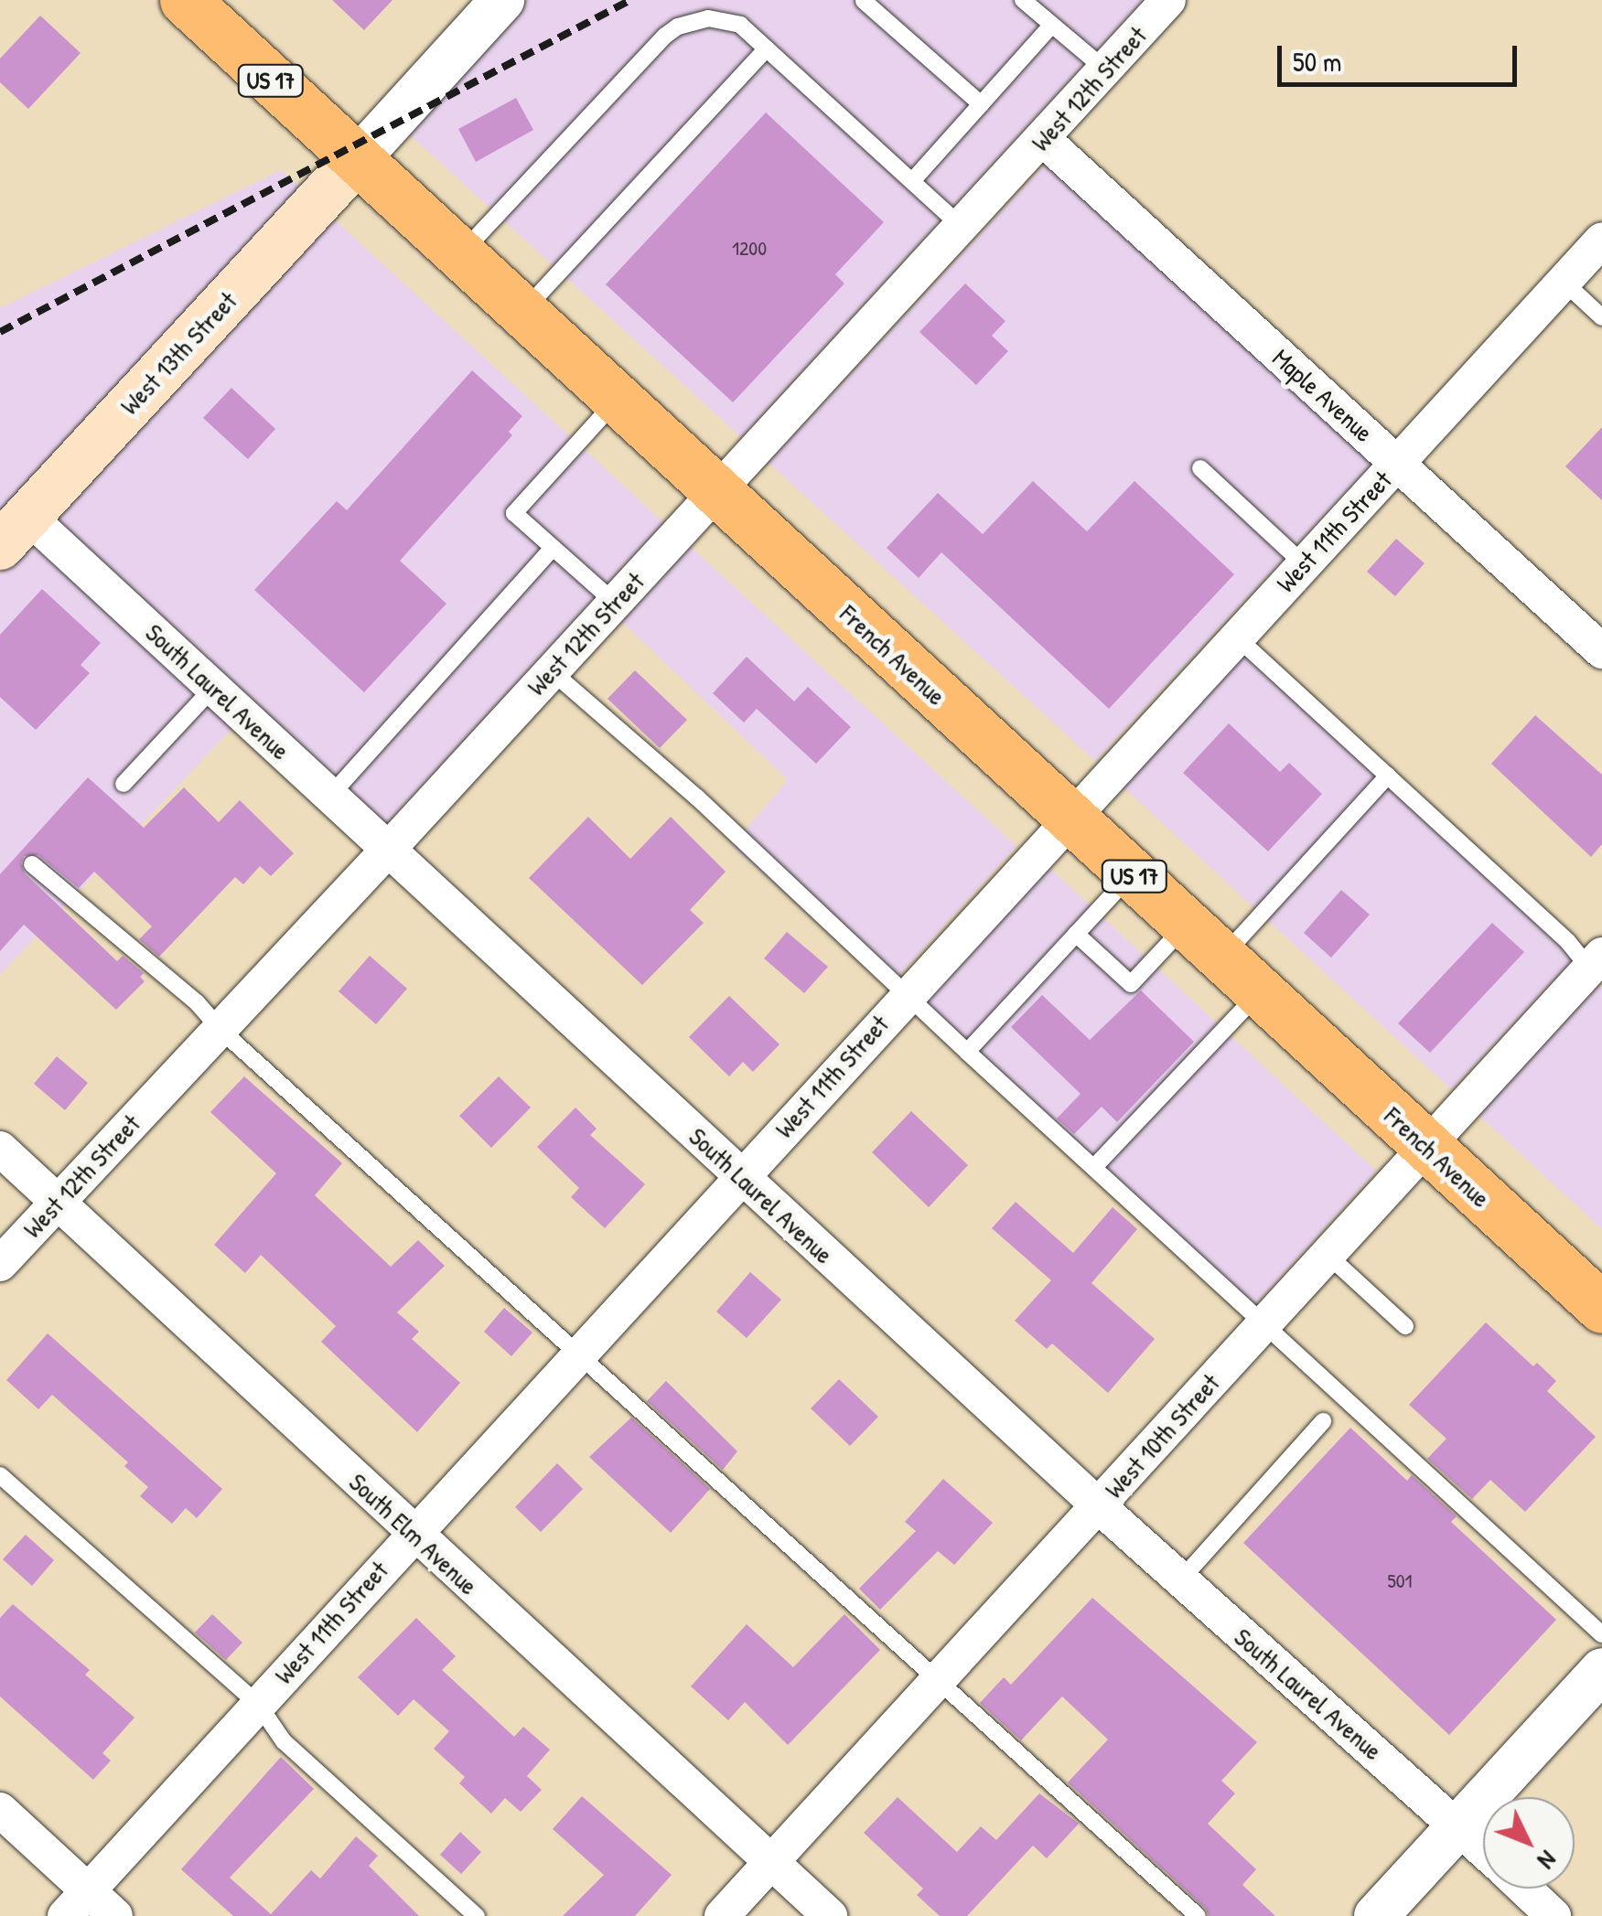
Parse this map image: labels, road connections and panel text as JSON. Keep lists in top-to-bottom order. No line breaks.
{"streets":{"main road":["US 17","West 13th Street","French Avenue"],"street":["West 12th Street","Maple Avenue","West 11th Street","South Laurel Avenue","West 10th Street","South Elm Avenue"]},"crossings":[["West 12th Street","Maple Avenue"],["West 12th Street","French Avenue"],["West 12th Street","South Laurel Avenue"],["West 12th Street","South Elm Avenue"],["West 13th Street","French Avenue"],["West 13th Street","South Laurel Avenue"],["Maple Avenue","West 11th Street"],["West 11th Street","French Avenue"],["West 11th Street","South Laurel Avenue"],["West 11th Street","South Elm Avenue"],["French Avenue","West 10th Street"],["South Laurel Avenue","West 10th Street"],["West 10th Street","South Elm Avenue"]],"house_numbers":["1200","501"],"scale_bar":"50 m","north":"bottom right"}
